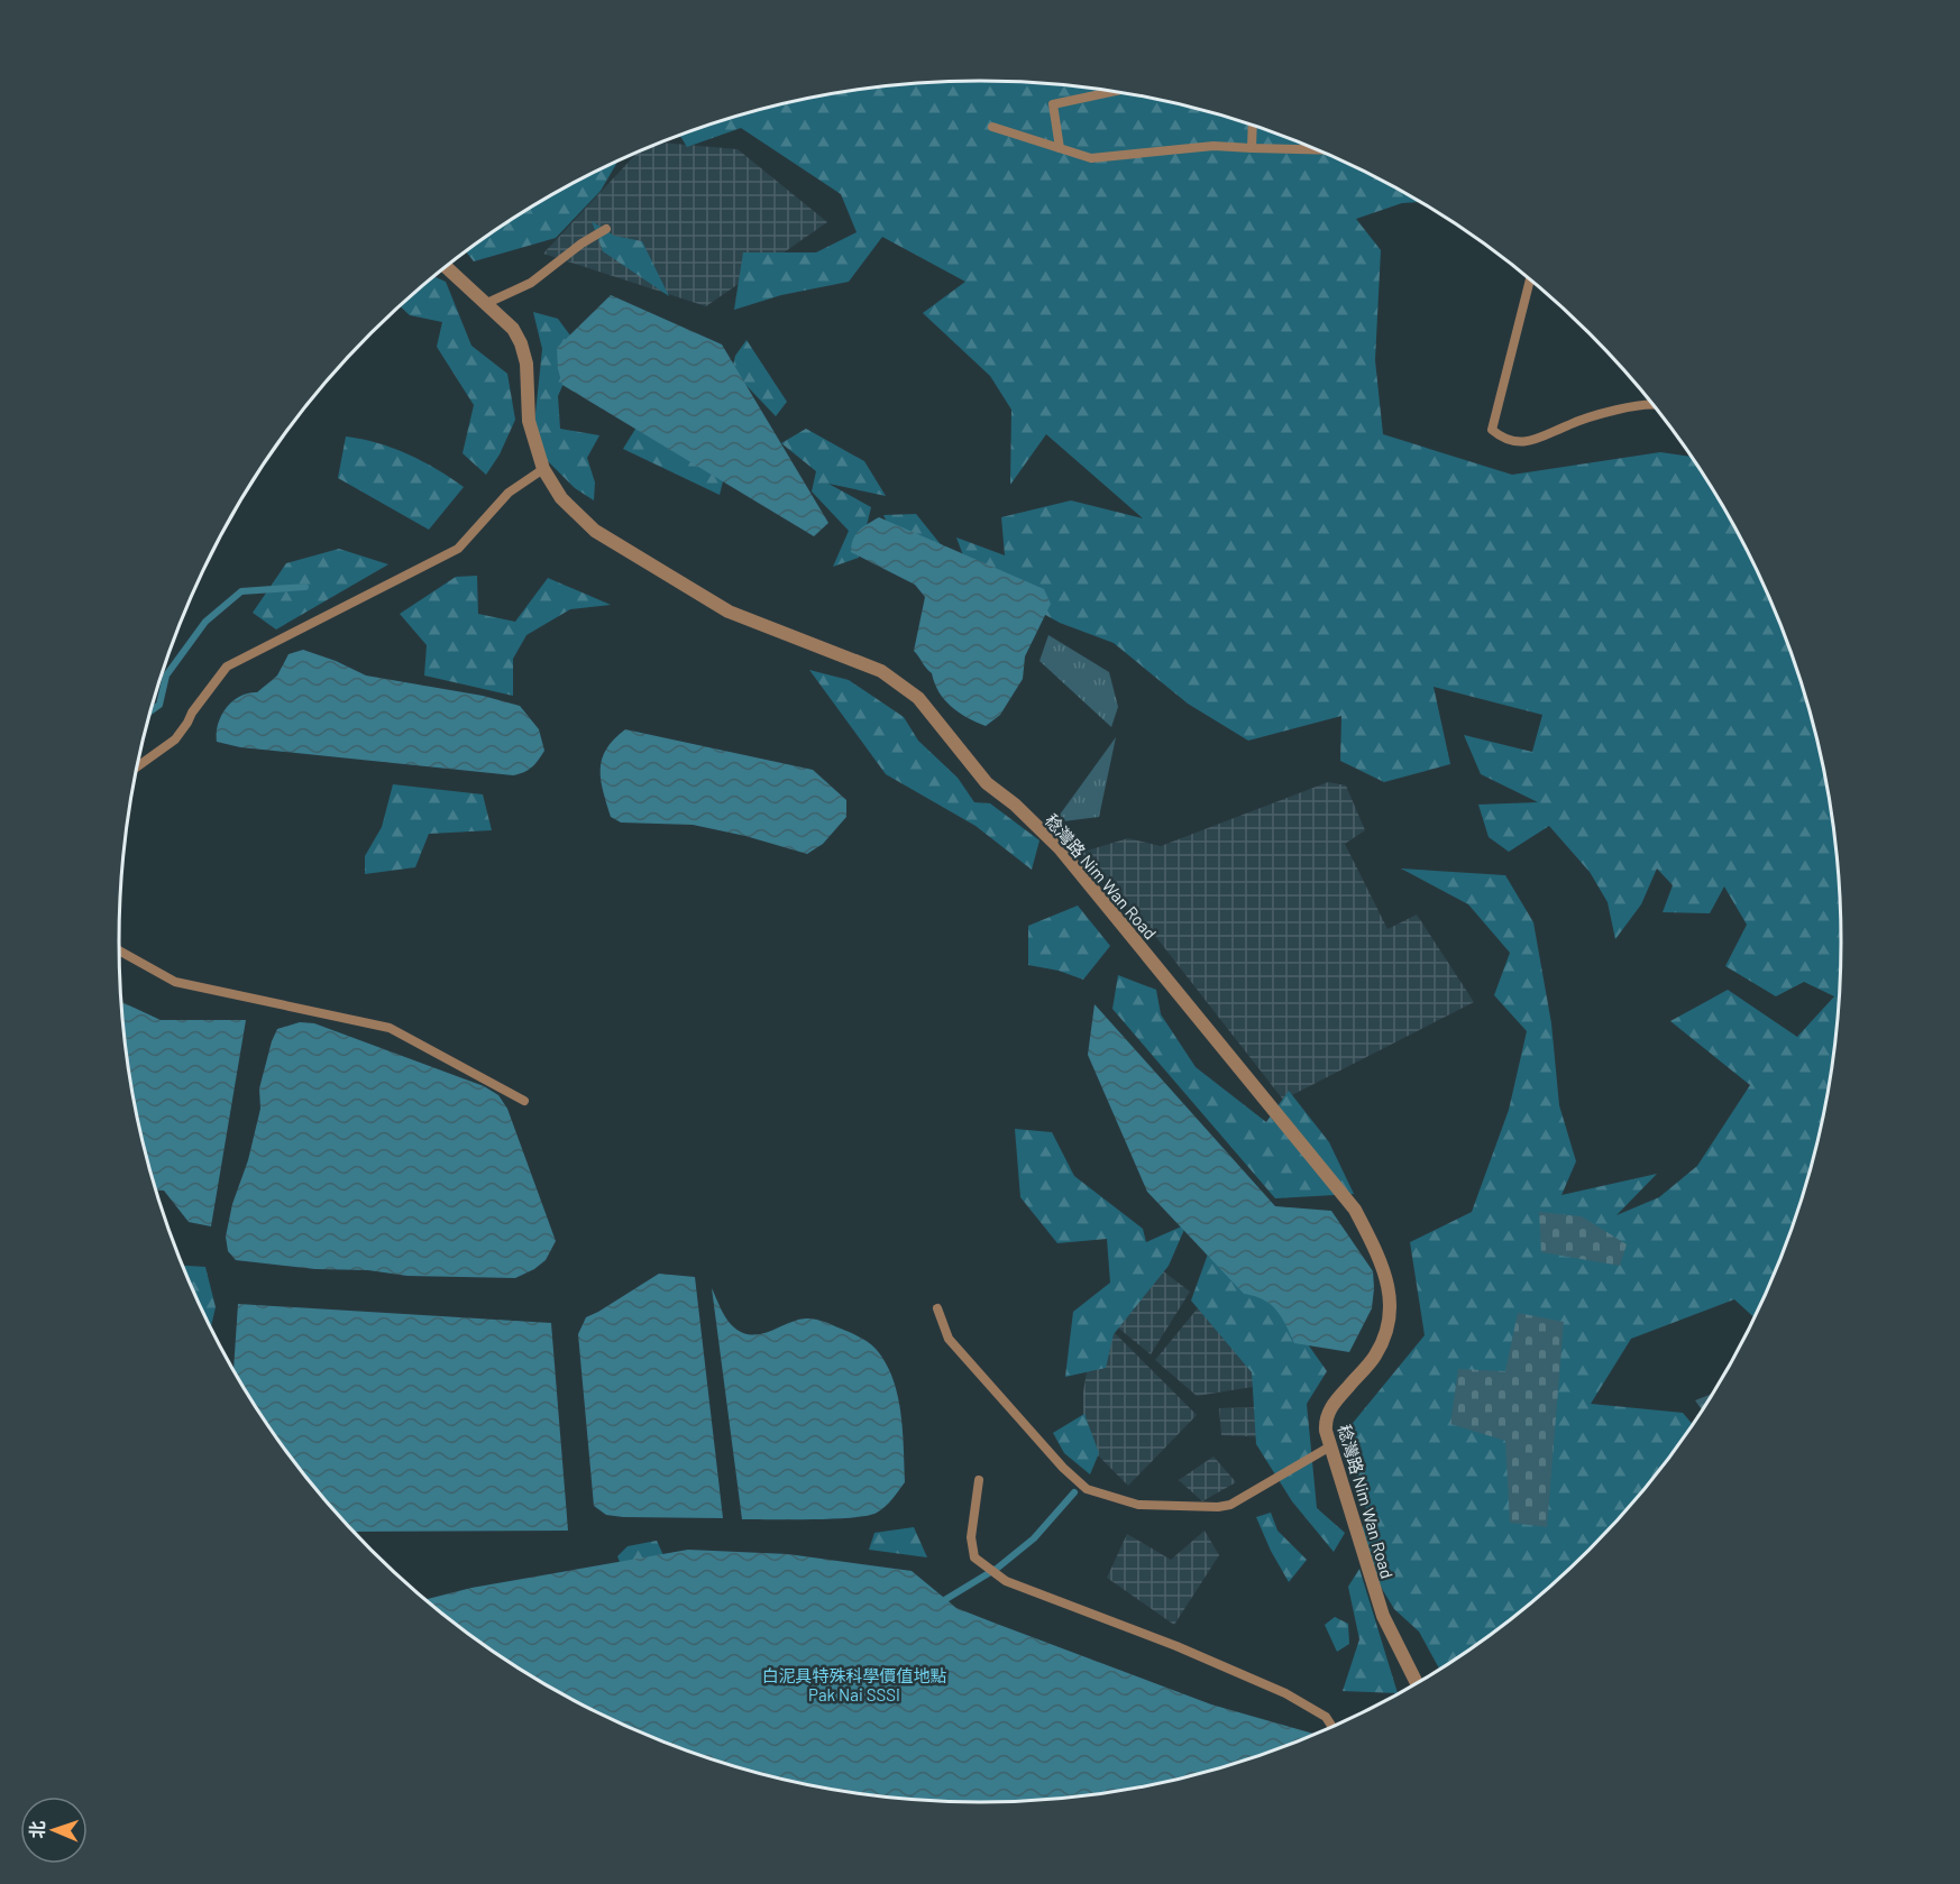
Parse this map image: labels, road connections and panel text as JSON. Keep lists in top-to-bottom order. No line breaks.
{"streets":{"street":["稔灣路 Nim Wan Road"]},"parks":["白泥具特殊科學價值地點 Pak Nai SSSI"],"north":"left"}
